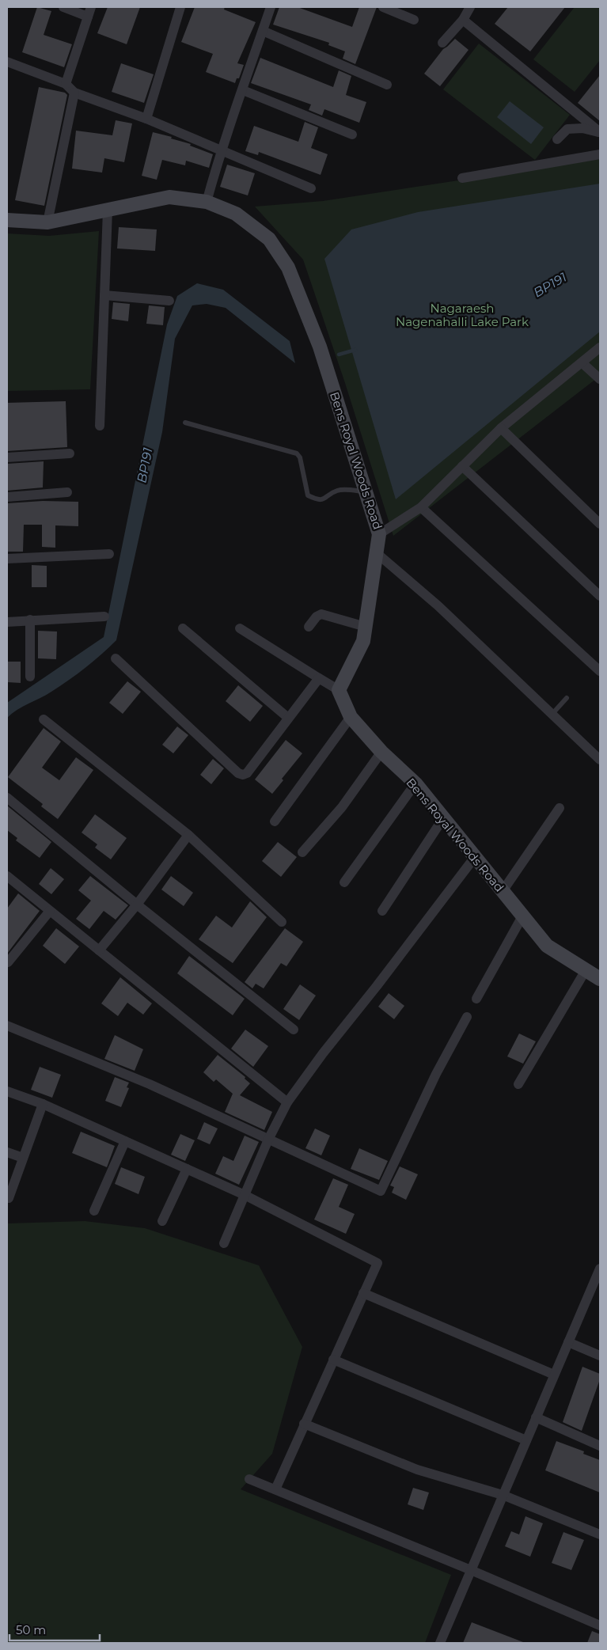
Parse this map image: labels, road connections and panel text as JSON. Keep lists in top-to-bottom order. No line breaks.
{"streets":{"street":["Bens Royal Woods Road"]},"water":["BP191"],"parks":["Nagaraesh Nagenahalli Lake Park"],"scale_bar":"50 m"}
